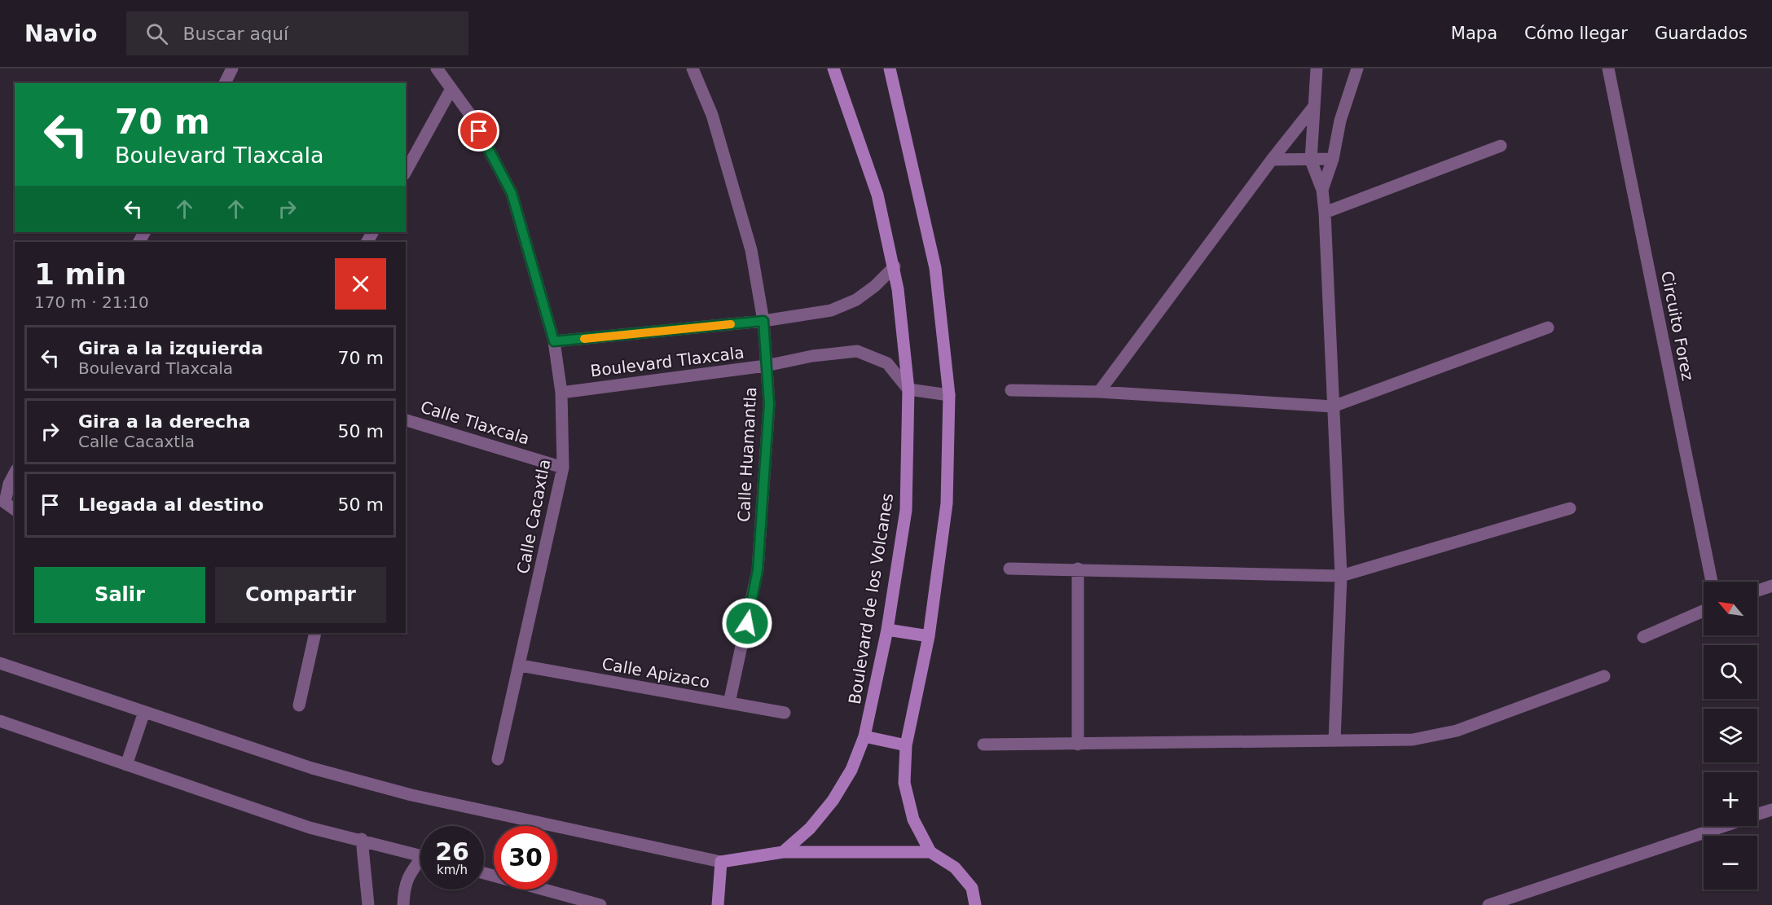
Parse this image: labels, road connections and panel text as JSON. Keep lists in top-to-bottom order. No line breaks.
{"streets":{"street":["Circuito Forez","Boulevard Tlaxcala","Calle Tlaxcala","Calle Huamantla","Calle Cacaxtla","Boulevard de los Volcanes","Calle Apizaco"]},"crossings":[["Boulevard Tlaxcala","Calle Huamantla"],["Boulevard Tlaxcala","Calle Cacaxtla"],["Boulevard Tlaxcala","Boulevard de los Volcanes"],["Calle Tlaxcala","Calle Cacaxtla"],["Calle Huamantla","Calle Apizaco"],["Calle Cacaxtla","Calle Apizaco"]],"north":"top left","page":{"header":"Navio","search":"Buscar aquí","nav":["Mapa","Cómo llegar","Guardados"],"turn":["70 m","Boulevard Tlaxcala"],"heading":["1 min","170 m · 21:10"],"list":[{"name":"Gira a la izquierda","note":"Boulevard Tlaxcala","value":"70 m"},{"name":"Gira a la derecha","note":"Calle Cacaxtla","value":"50 m"},{"name":"Llegada al destino","value":"50 m"}],"buttons":["Salir","Compartir"],"map_buttons":["+","−"],"speed":"26 km/h","limit":"30"}}
